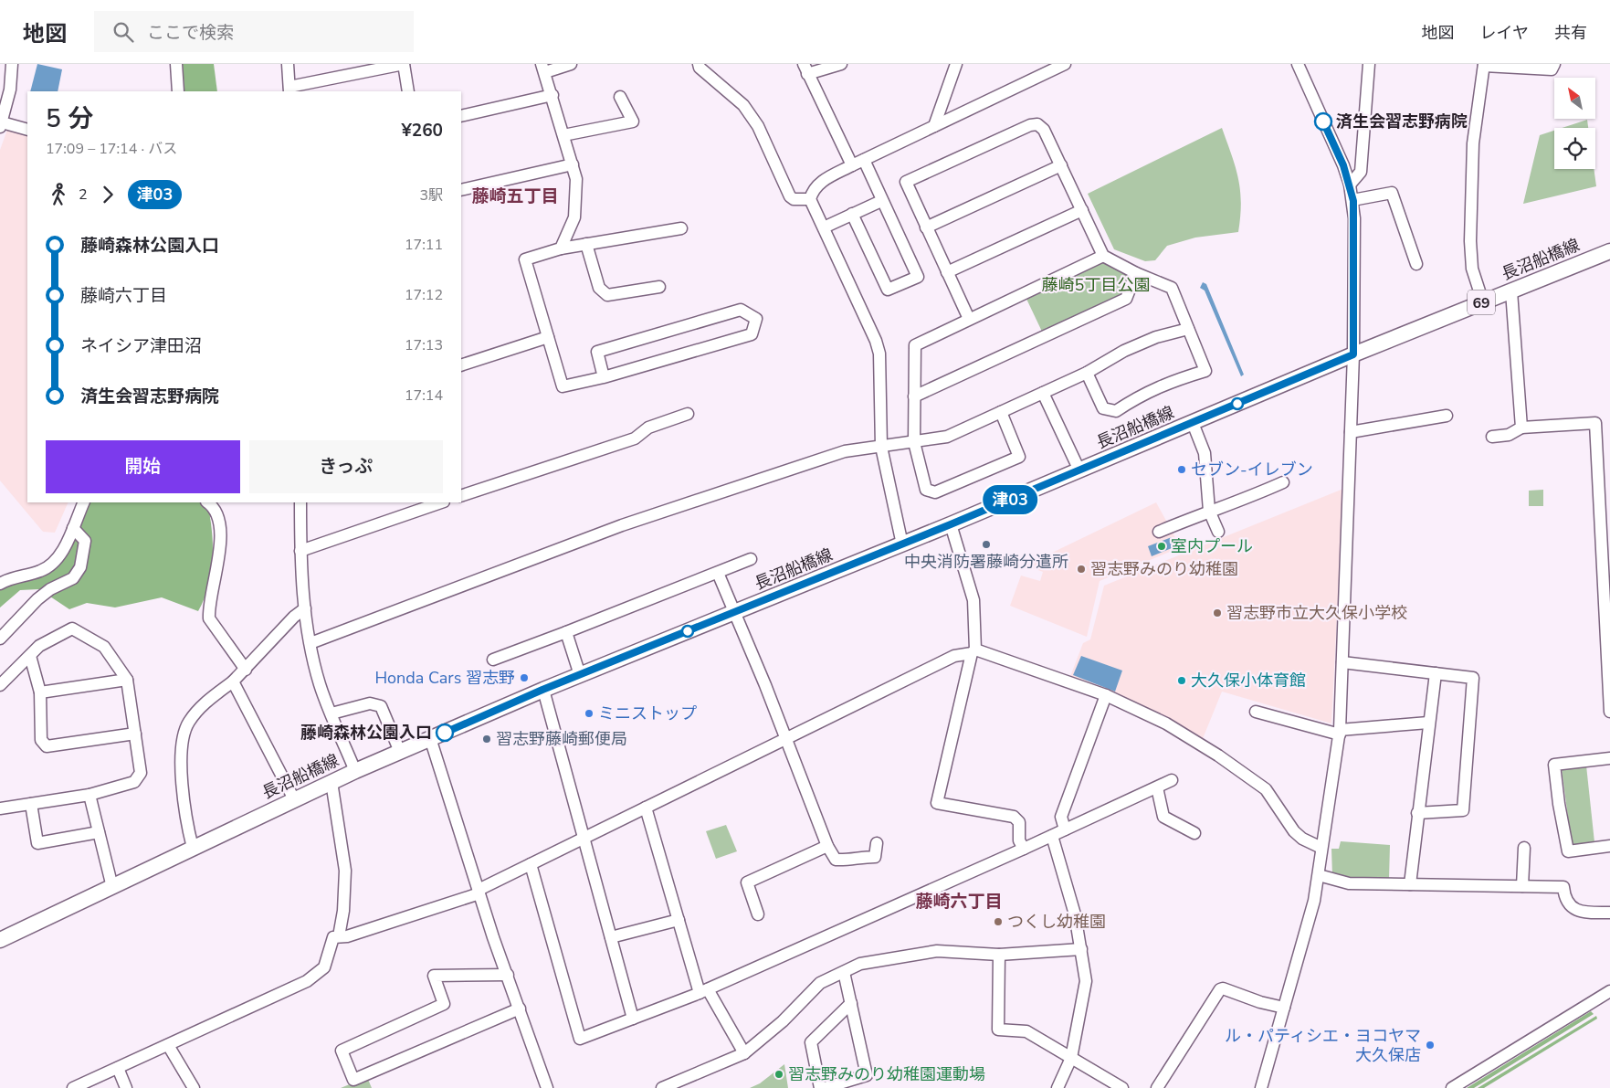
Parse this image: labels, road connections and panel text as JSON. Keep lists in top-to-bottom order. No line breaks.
{"streets":{"main road":["長沼船橋線","69"]},"districts":["藤崎五丁目","藤崎六丁目"],"parks":["藤崎5丁目公園"],"places":["済生会習志野病院","セブン-イレブン","中央消防署藤崎分遣所","室内プール","習志野みのり幼稚園","習志野市立大久保小学校","Honda Cars 習志野","大久保小体育館","ミニストップ","藤崎森林公園入口","習志野藤崎郵便局","つくし幼稚園","ル・パティシエ・ヨコヤマ 大久保店","習志野みのり幼稚園運動場"],"lines":["bus line 津03"],"north":"top left","page":{"header":"地図","search":"ここで検索","nav":["地図","レイヤ","共有"],"on_map":"津03","heading":["5 分","17:09 – 17:14 · バス","¥260"],"legs":["2","津03","3駅"],"list":[{"name":"藤崎森林公園入口","value":"17:11"},{"name":"藤崎六丁目","value":"17:12"},{"name":"ネイシア津田沼","value":"17:13"},{"name":"済生会習志野病院","value":"17:14"}],"buttons":["開始","きっぷ"]}}
